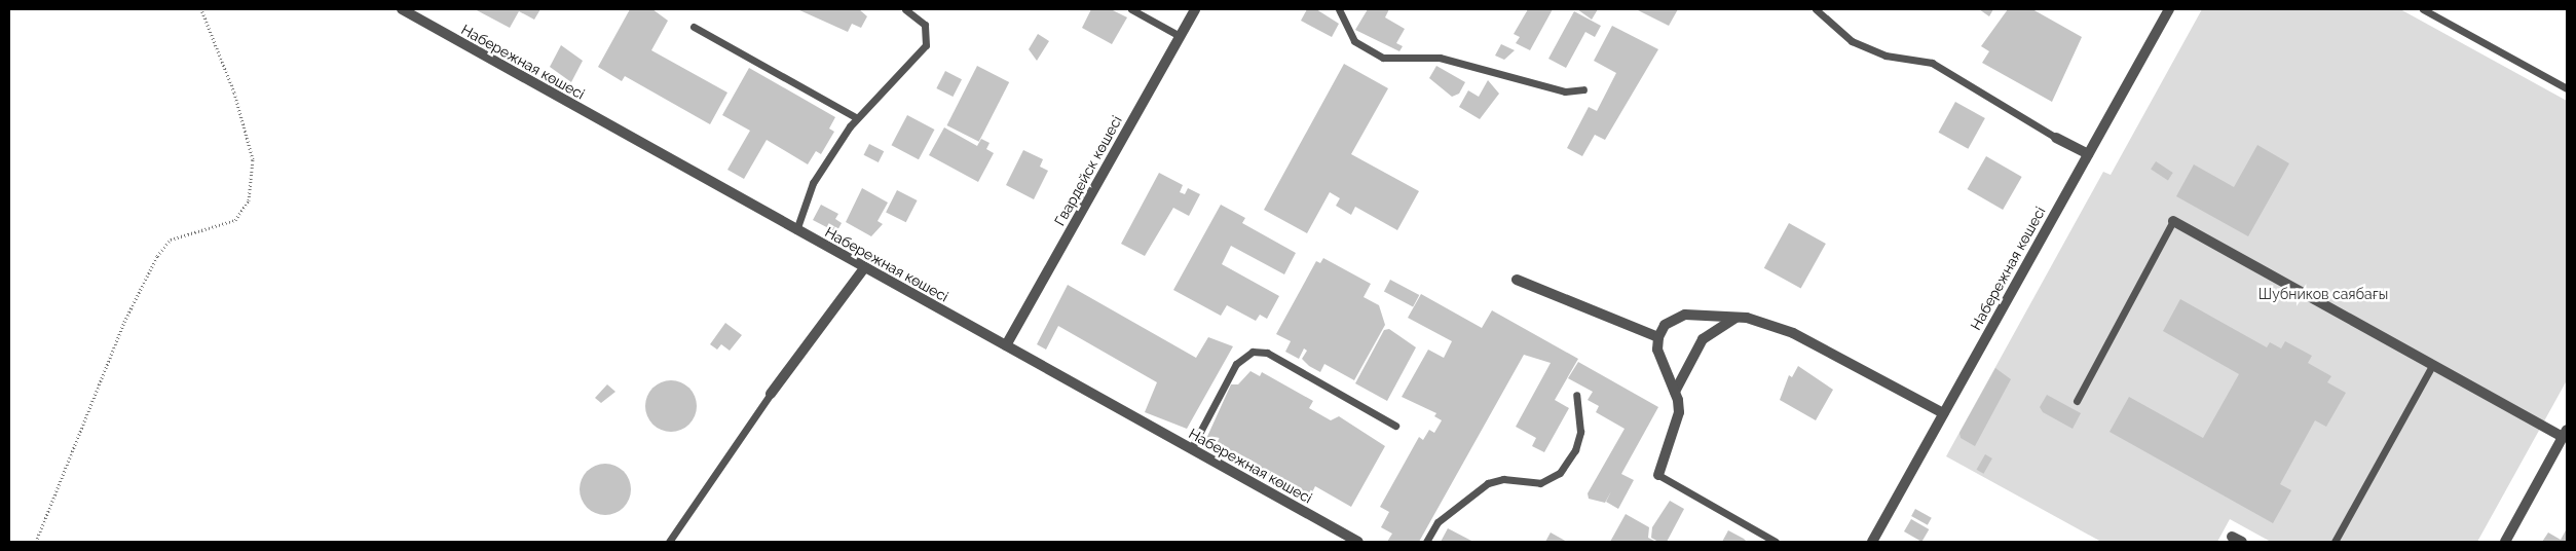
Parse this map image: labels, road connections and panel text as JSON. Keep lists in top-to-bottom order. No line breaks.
{"streets":{"street":["Набережная көшесі","Гвардейск көшесі"]},"crossings":[["Набережная көшесі","Гвардейск көшесі"]],"parks":["Шубников саябағы"]}
